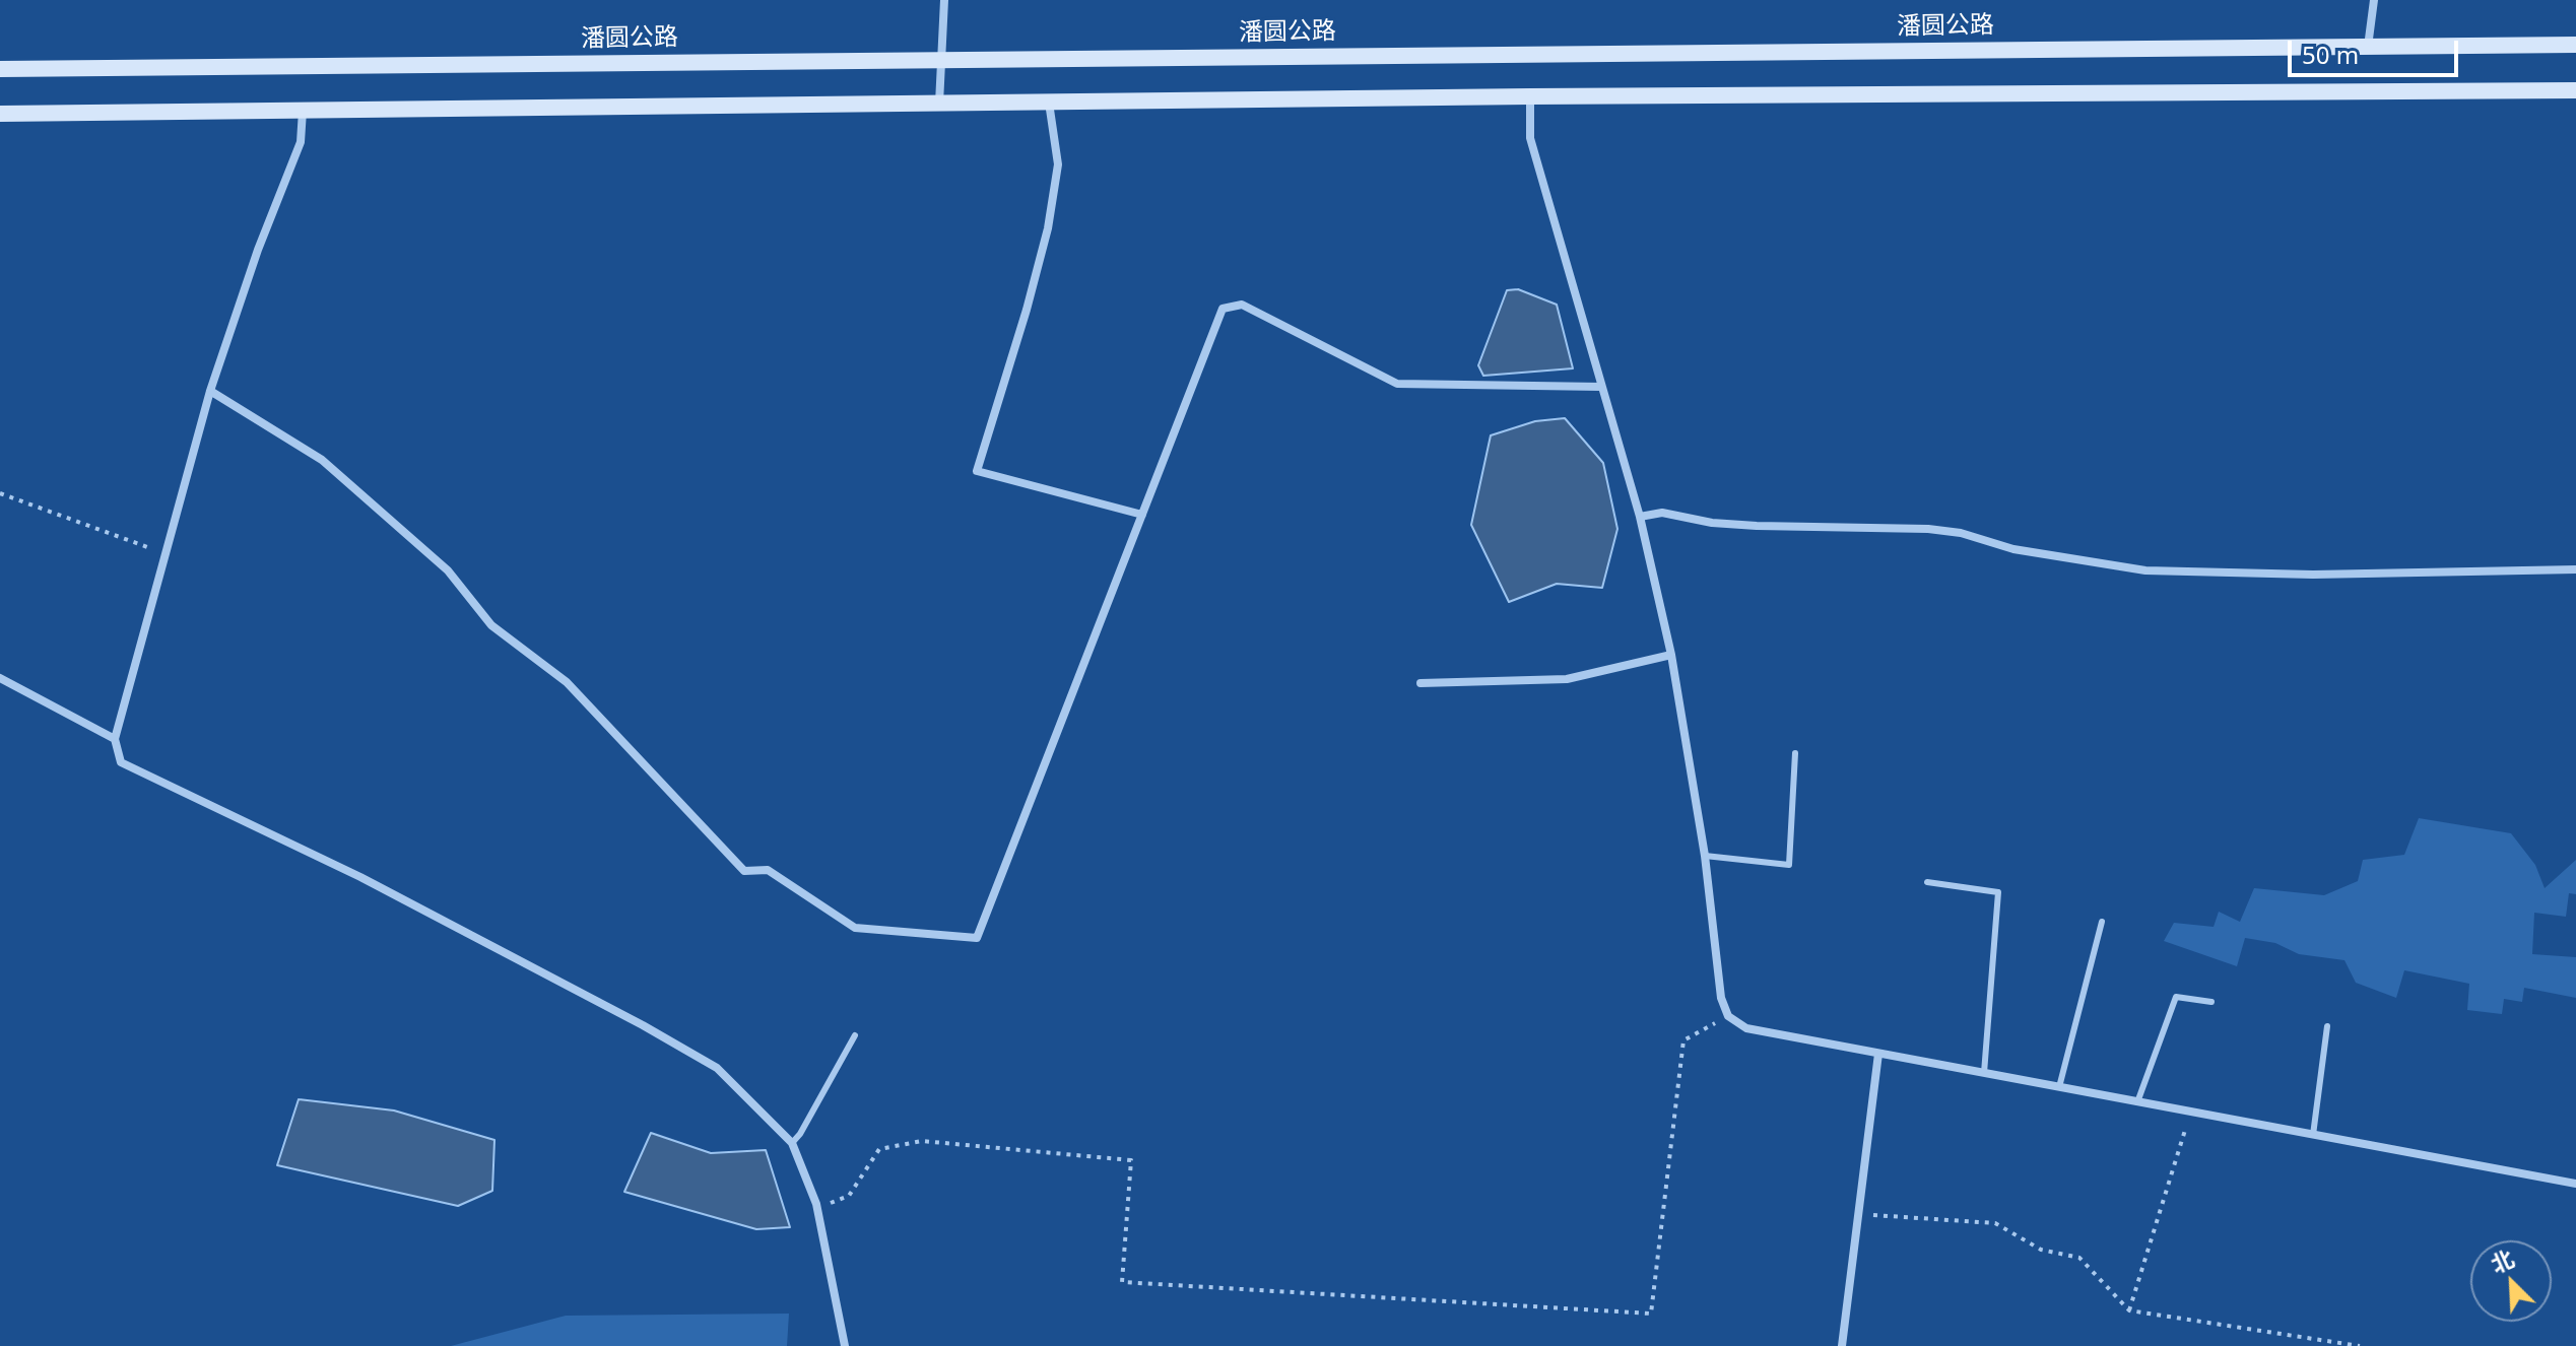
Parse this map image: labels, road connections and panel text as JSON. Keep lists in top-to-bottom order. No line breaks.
{"streets":{"main road":["潘圆公路"]},"scale_bar":"50 m","north":"top left"}
